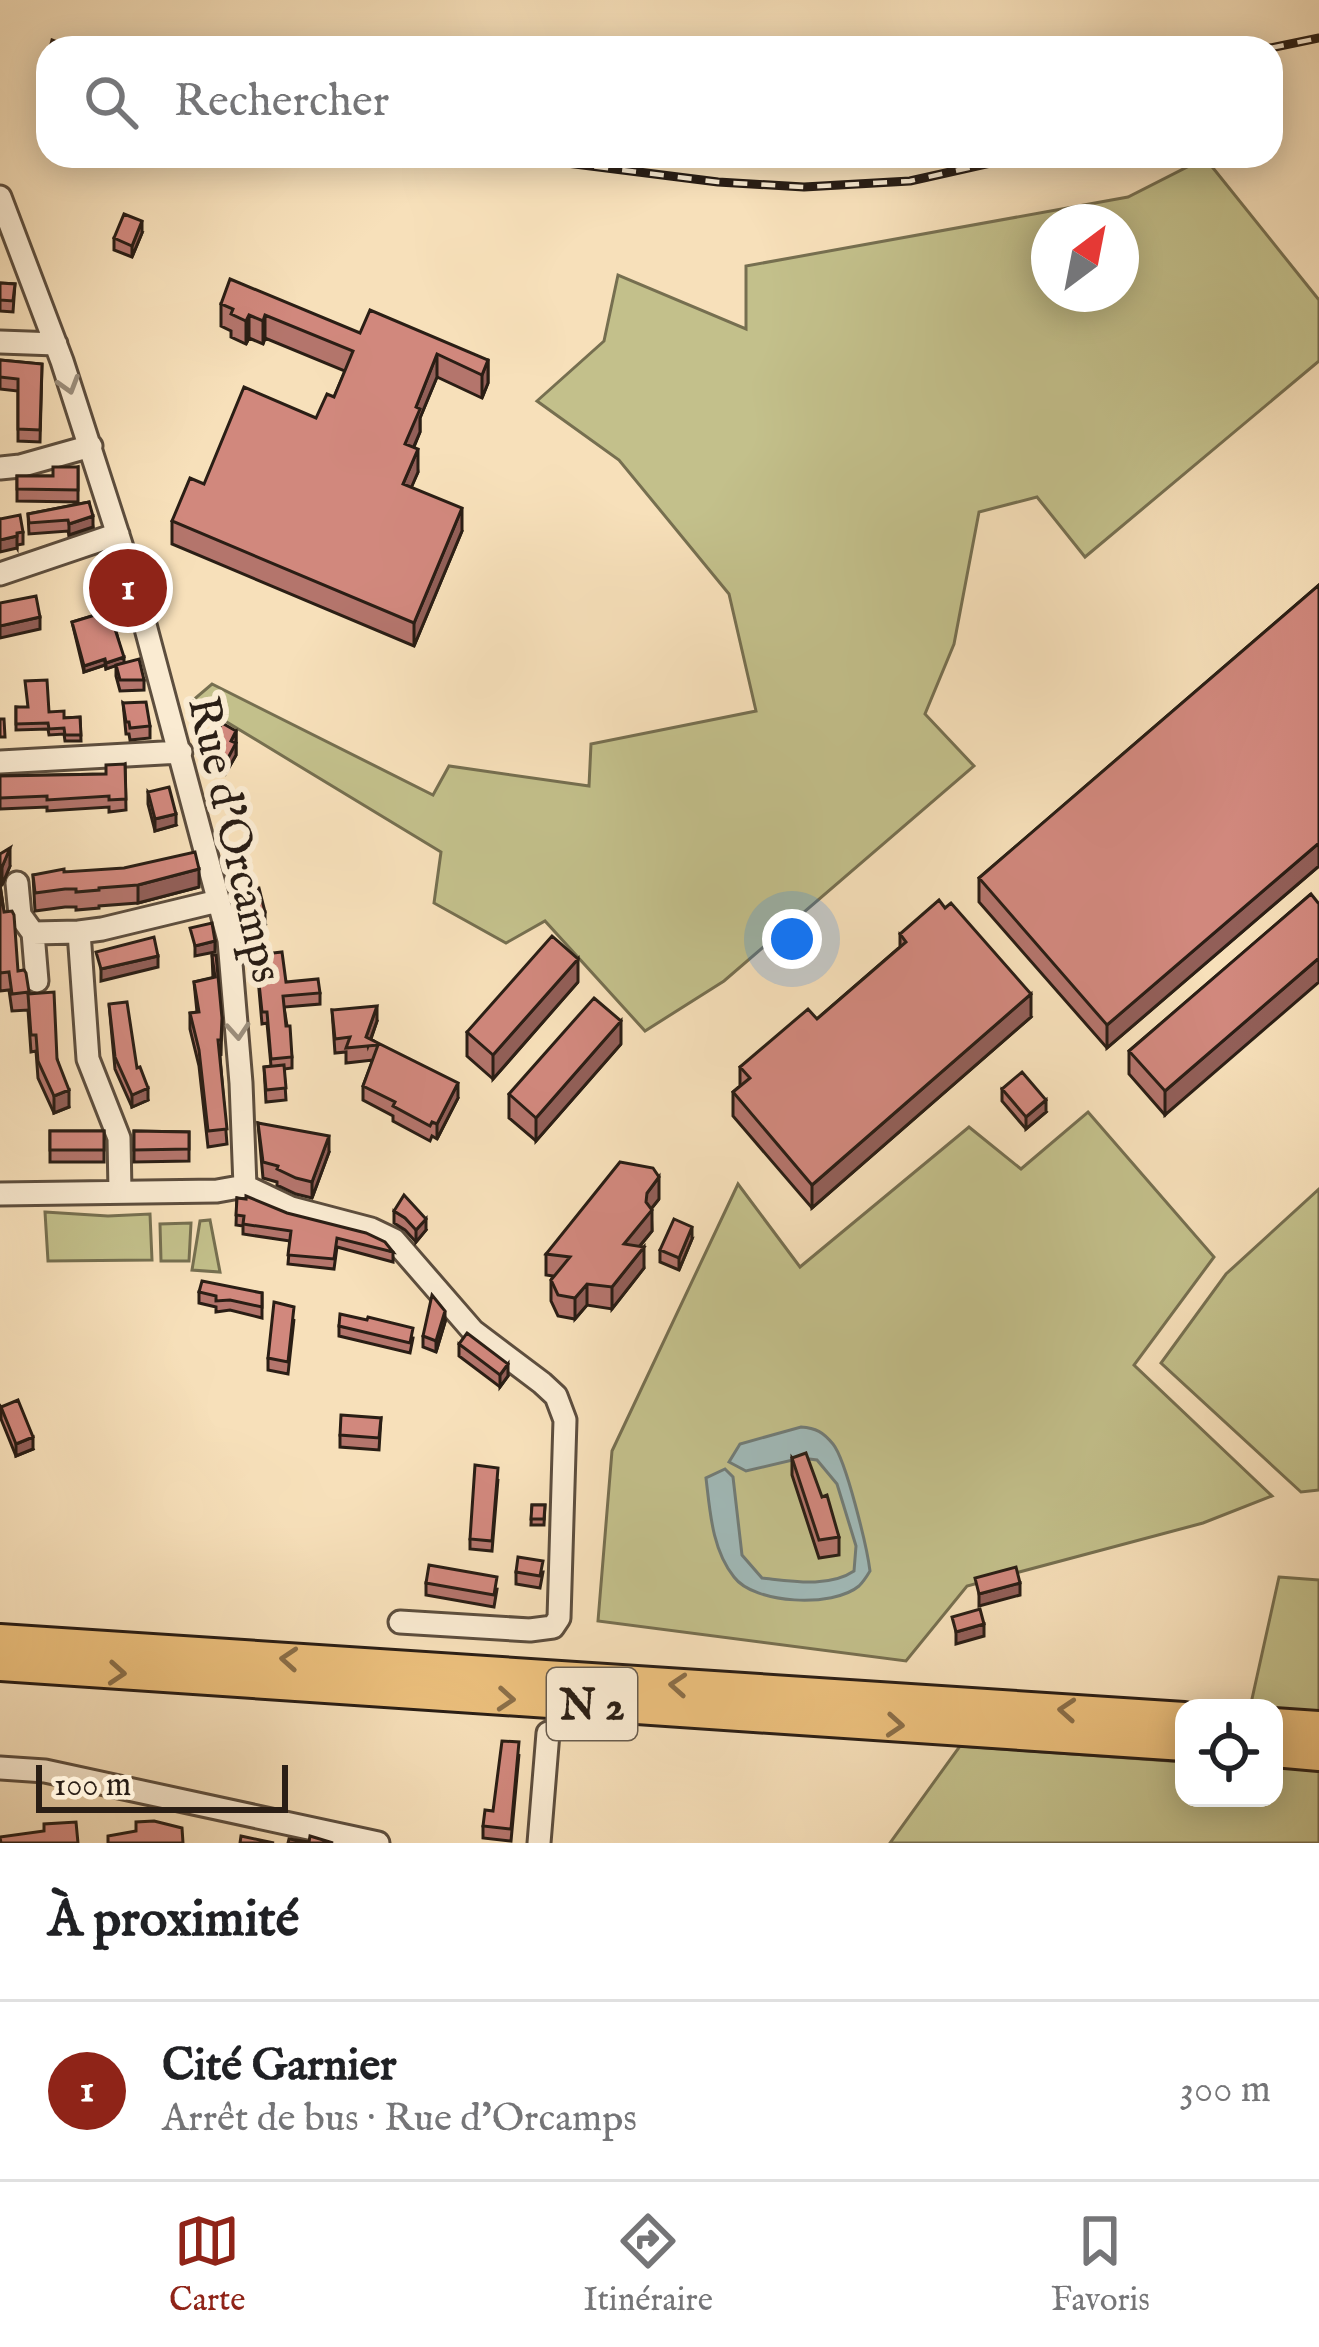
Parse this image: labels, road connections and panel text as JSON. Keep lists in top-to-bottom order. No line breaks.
{"streets":{"highway":["N 2"],"street":["Rue d'Orcamps"]},"scale_bar":"100 m","north":"top right","page":{"search":"Rechercher","pins":"1","scale":"100 m","heading":"À proximité","list":[{"mark":"1","name":"Cité Garnier","note":"Arrêt de bus · Rue d'Orcamps","value":"300 m"}],"nav":["Carte","Itinéraire","Favoris"]}}
